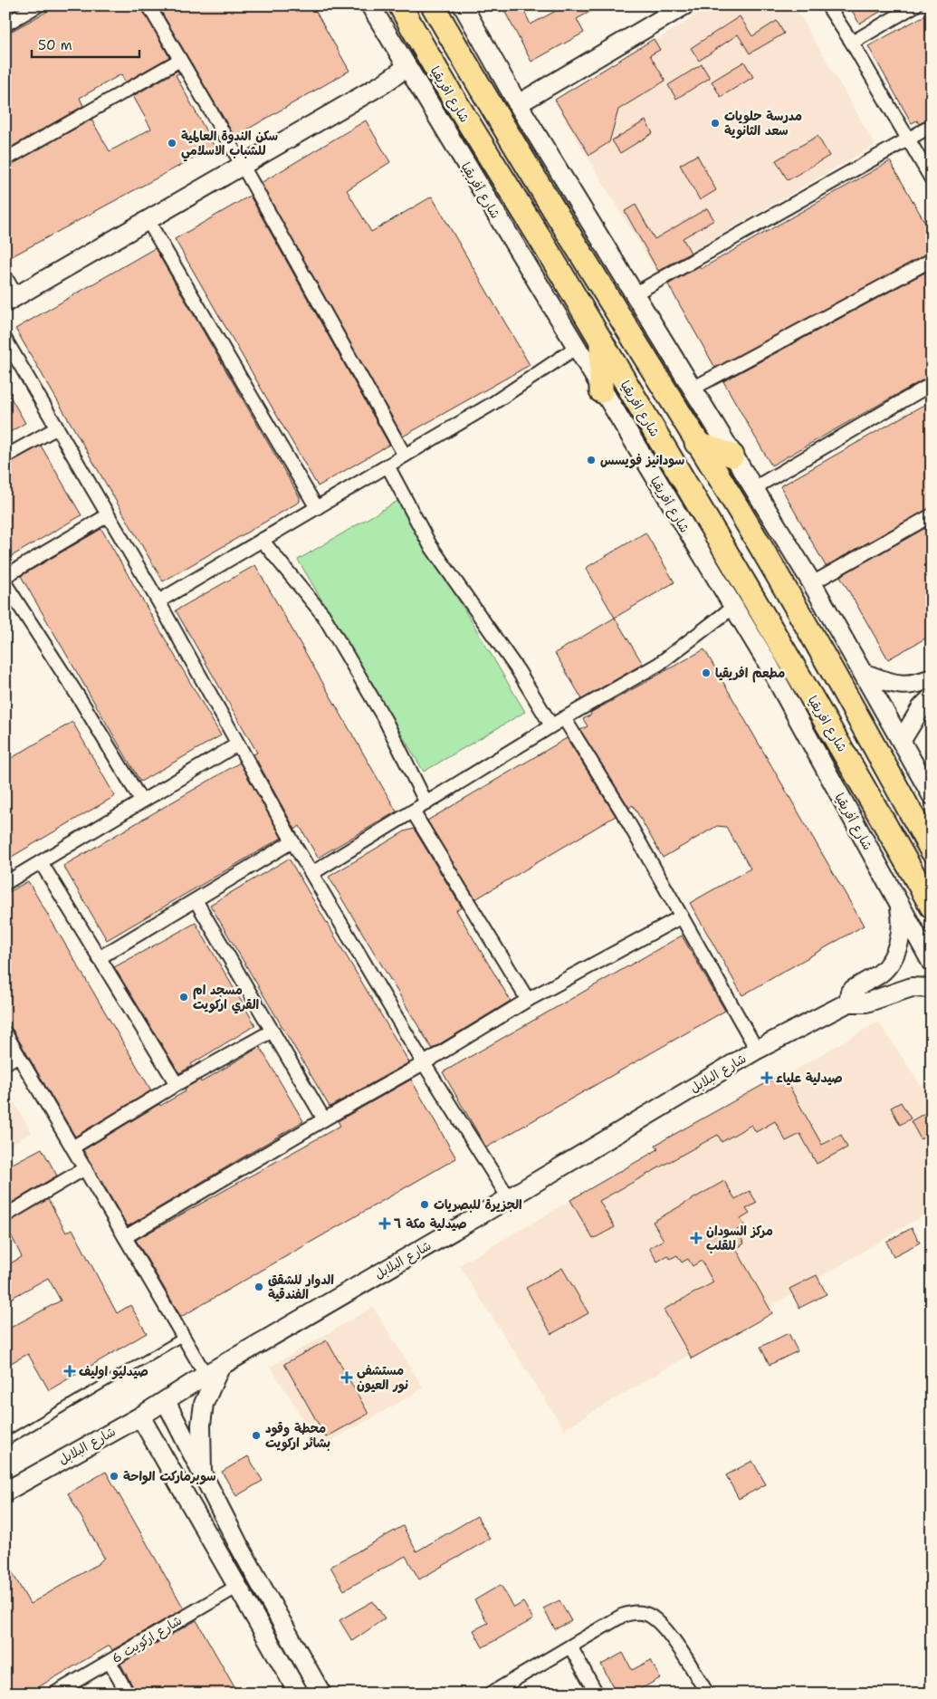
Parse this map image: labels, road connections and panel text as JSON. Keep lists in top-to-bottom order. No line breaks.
{"streets":{"highway":["شارع افريقيا"],"street":["شارع أفريقيا","شارع البلابل","شارع اركويت 6"]},"crossings":[["شارع أفريقيا","شارع البلابل"]],"places":{"other":["مدرسة حلويات سعد الثانوية","سكن الندوة العالمية للشباب الاسلامي","سودانيز فويسس","مطعم افريقيا","مسجد ام القري اركويت","الجزيرة للبصريات","الدوار للشقق الفندقية","محطة وقود بشائر اركويت","سوبرماركت الواحة"],"health":["صيدلية علياء","صيدلية مكة ٦","مركز السودان للقلب","صيدليو اوليف","مستشفى نور العيون"]},"scale_bar":"50 m"}
